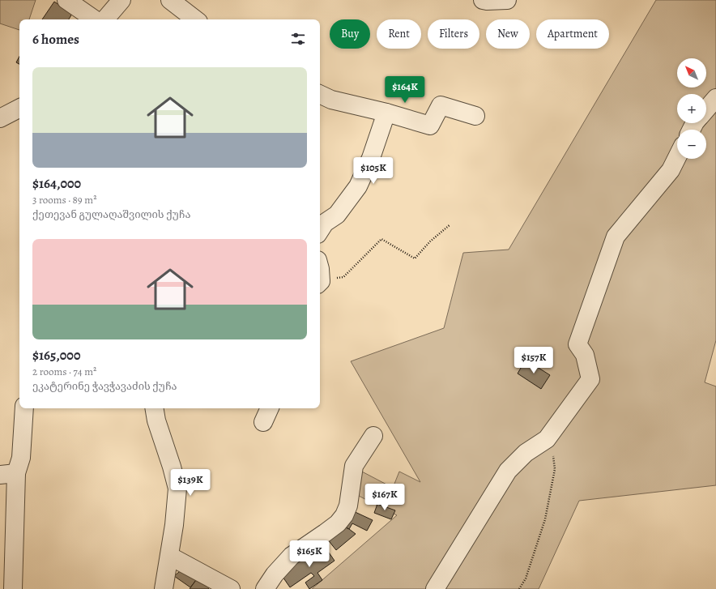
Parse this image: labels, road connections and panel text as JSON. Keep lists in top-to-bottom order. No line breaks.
{"north":"top left","page":{"chip":["Buy","Rent","Filters","New","Apartment"],"heading":"6 homes","map_buttons":["+","−"],"list":[{"name":"$164,000","note":"3 rooms · 89 m² · ქეთევან გულაღაშვილის ქუჩა"},{"name":"$165,000","note":"2 rooms · 74 m² · ეკატერინე ჭავჭავაძის ქუჩა"}],"price":["$164K","$105K","$157K","$139K","$167K","$165K"]}}
